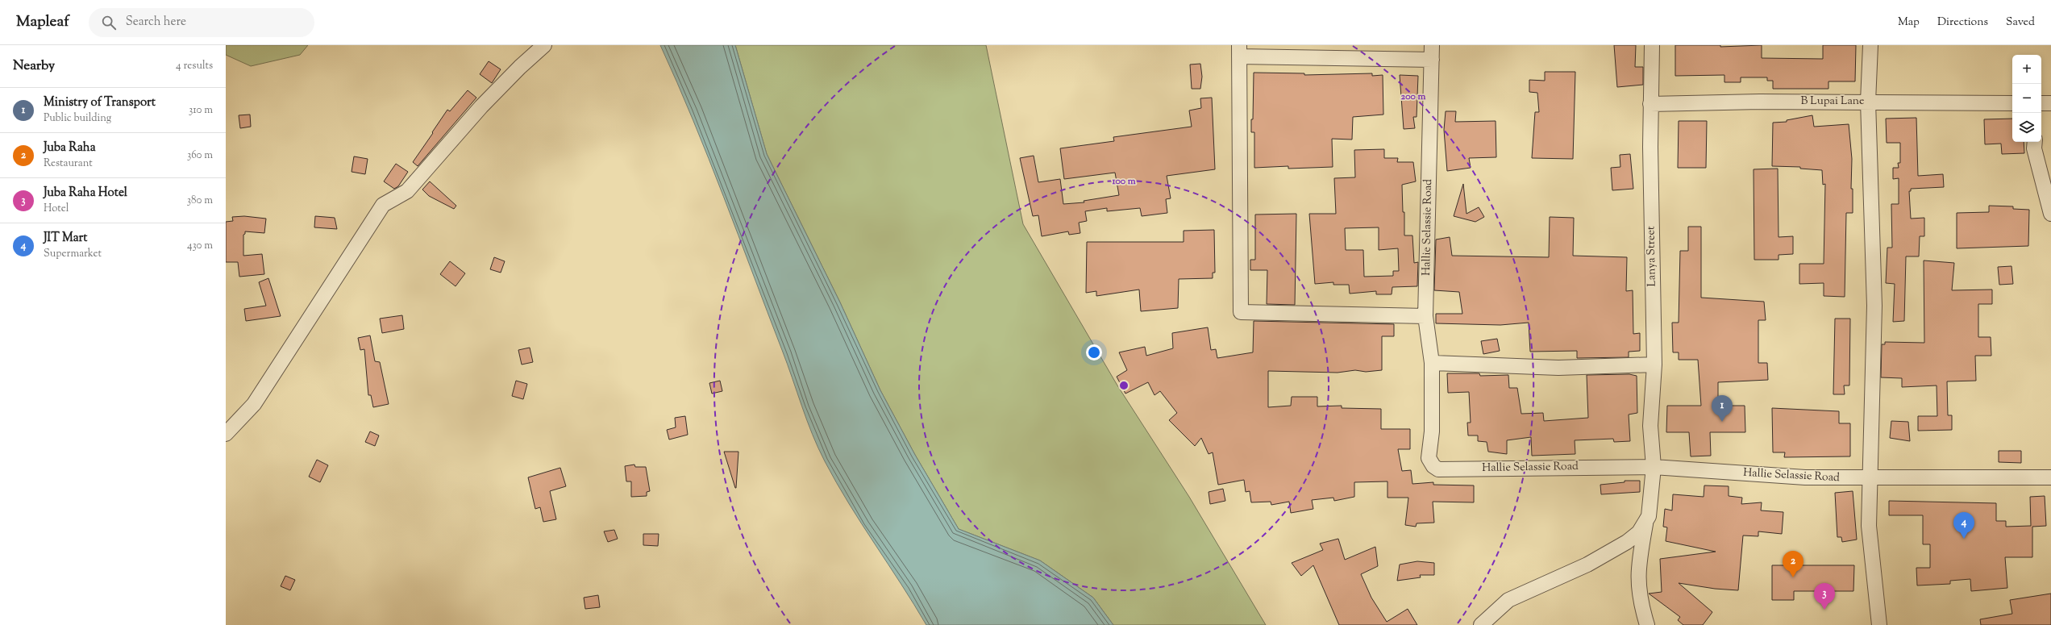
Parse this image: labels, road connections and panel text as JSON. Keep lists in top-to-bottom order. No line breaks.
{"streets":{"street":["B Lupai Lane","Hallie Selassie Road","Lanya Street"]},"crossings":[["B Lupai Lane","Lanya Street"],["Hallie Selassie Road","Lanya Street"]],"page":{"header":"Mapleaf","search":"Search here","nav":["Map","Directions","Saved"],"heading":["Nearby","4 results"],"map_buttons":["+","−"],"list":[{"mark":"1","name":"Ministry of Transport","note":"Public building","value":"310 m"},{"mark":"2","name":"Juba Raha","note":"Restaurant","value":"360 m"},{"mark":"3","name":"Juba Raha Hotel","note":"Hotel","value":"380 m"},{"mark":"4","name":"JIT Mart","note":"Supermarket","value":"430 m"}],"pins":["1","4","2","3"]},"rings":["200 m","100 m"]}
